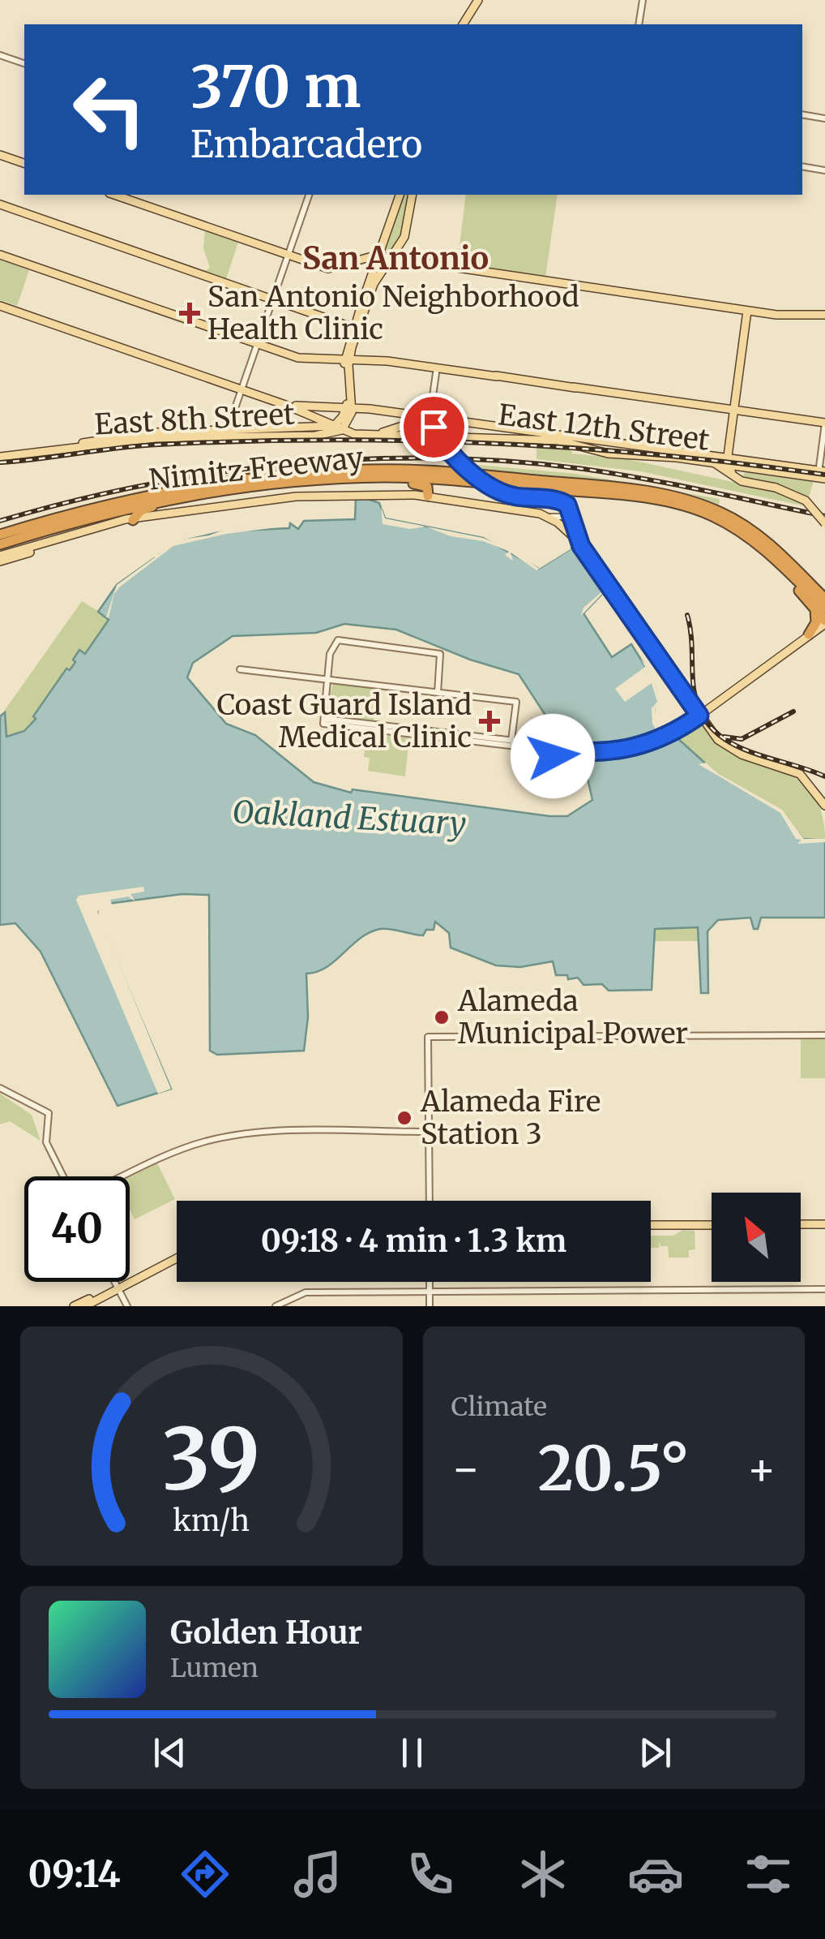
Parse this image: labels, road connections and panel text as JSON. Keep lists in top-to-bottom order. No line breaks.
{"streets":{"highway":["Nimitz Freeway"],"main road":["East 8th Street","East 12th Street"]},"crossings":[["East 8th Street","East 12th Street"]],"districts":["San Antonio"],"water":["Oakland Estuary"],"places":{"health":["San Antonio Neighborhood Health Clinic","Coast Guard Island Medical Clinic"],"other":["Alameda Municipal Power","Alameda Fire Station 3"]},"north":"top left","page":{"turn":["370 m","Embarcadero"],"limit":"40","trip":"09:18 · 4 min · 1.3 km","tile":"Climate","heat":["−","20.5°","+"],"song":["Golden Hour","Lumen"],"tabs":"09:14","gauge":["39","km/h"]}}
